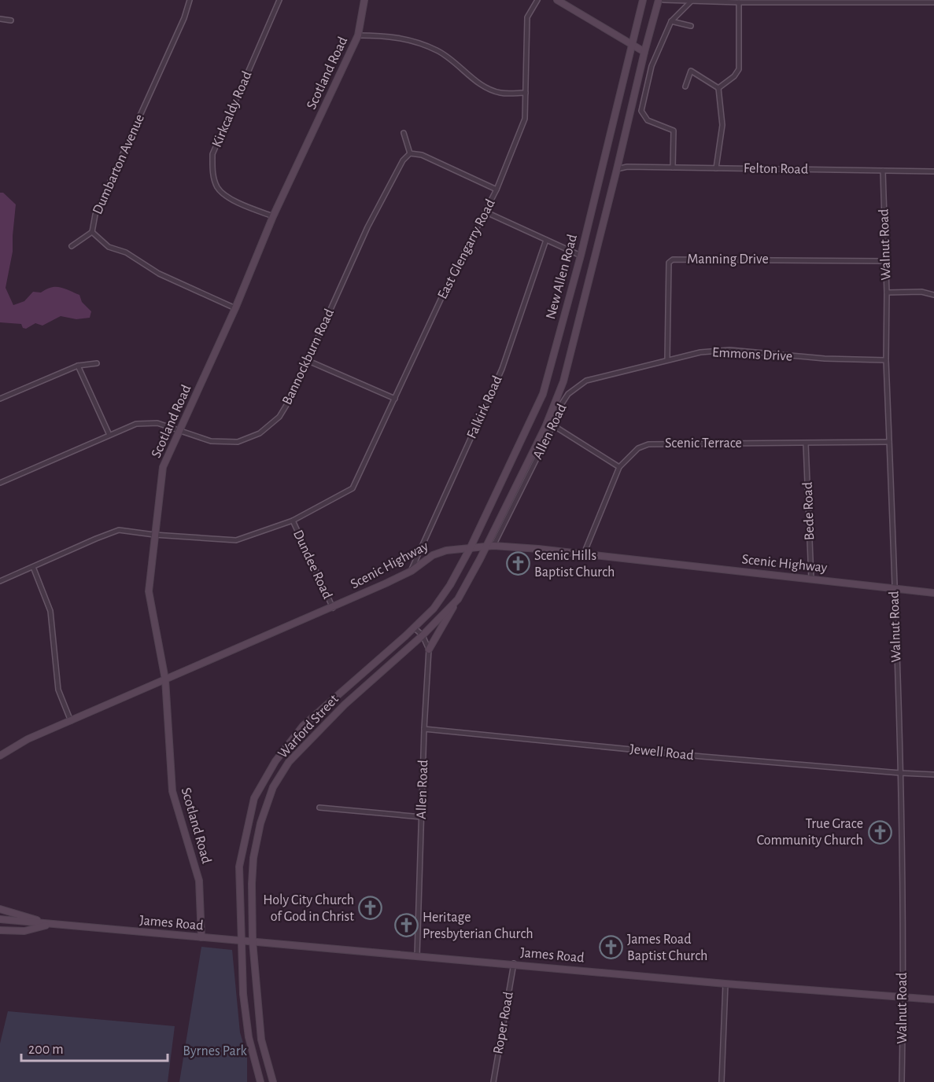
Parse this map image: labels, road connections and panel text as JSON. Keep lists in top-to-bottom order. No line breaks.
{"streets":{"main road":["Scotland Road","New Allen Road","Scenic Highway","Warford Street","James Road"],"street":["Kirkcaldy Road","Dumbarton Avenue","Felton Road","Walnut Road","East Glengarry Road","Manning Drive","Emmons Drive","Bannockburn Road","Falkirk Road","Allen Road","Scenic Terrace","Bede Road","Dundee Road","Jewell Road","Roper Road"]},"crossings":[["Scotland Road","Kirkcaldy Road"],["Scotland Road","Dumbarton Avenue"],["Scotland Road","Bannockburn Road"],["Scotland Road","Scenic Highway"],["Scotland Road","James Road"],["Felton Road","Walnut Road"],["Felton Road","New Allen Road"],["Walnut Road","Manning Drive"],["Walnut Road","Emmons Drive"],["Walnut Road","Scenic Terrace"],["Walnut Road","Scenic Highway"],["Walnut Road","Jewell Road"],["Walnut Road","James Road"],["East Glengarry Road","Dundee Road"],["Manning Drive","Emmons Drive"],["New Allen Road","Scenic Highway"],["New Allen Road","Warford Street"],["Emmons Drive","Allen Road"],["Falkirk Road","Scenic Highway"],["Allen Road","Scenic Highway"],["Allen Road","Warford Street"],["Allen Road","Jewell Road"],["Allen Road","James Road"],["Scenic Terrace","Bede Road"],["Scenic Terrace","Scenic Highway"],["Bede Road","Scenic Highway"],["Scenic Highway","Dundee Road"],["Scenic Highway","Warford Street"],["Warford Street","James Road"],["James Road","Roper Road"]],"parks":["Byrnes Park"],"places":{"church":["Scenic Hills Baptist Church","True Grace Community Church","Holy City Church of God in Christ","Heritage Presbyterian Church","James Road Baptist Church"]},"scale_bar":"200 m"}
